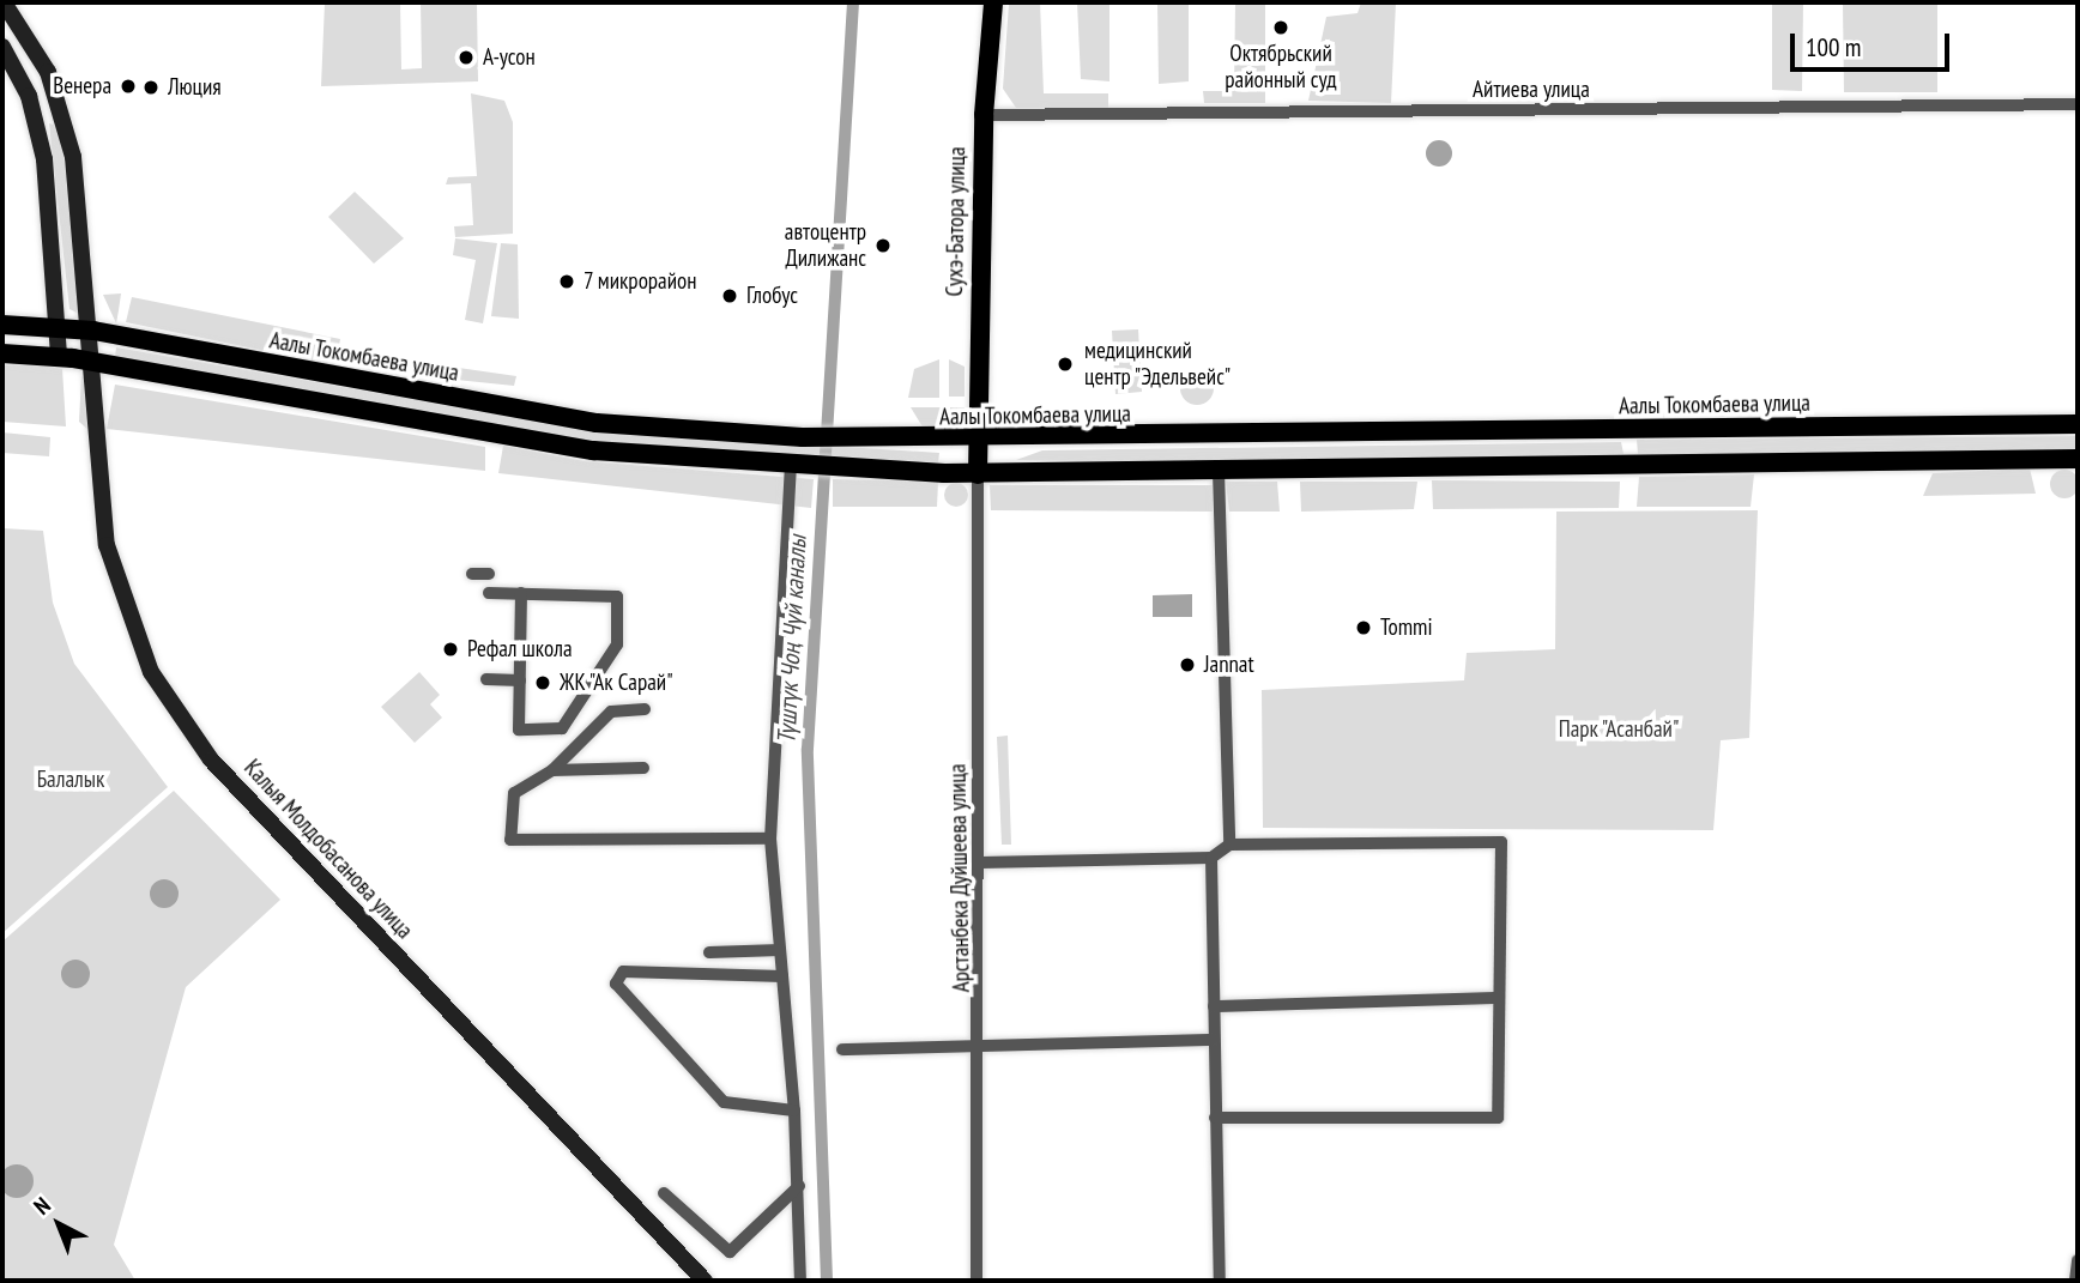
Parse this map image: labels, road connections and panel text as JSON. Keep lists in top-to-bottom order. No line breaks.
{"streets":{"main road":["Сухэ-Батора улица","Аалы Токомбаева улица"],"street":["Айтиева улица","Калыя Молдобасанова улица","Арстанбека Дуйшеева улица"]},"crossings":[["Айтиева улица","Сухэ-Батора улица"],["Сухэ-Батора улица","Аалы Токомбаева улица"],["Сухэ-Батора улица","Арстанбека Дуйшеева улица"],["Аалы Токомбаева улица","Калыя Молдобасанова улица"]],"water":["Түштүк Чоң Чүй каналы"],"parks":["Парк \"Асанбай\"","Балалык"],"places":["Октябрьский районный суд","А-усон","Венера","Люция","автоцентр Дилижанс","7 микрорайон","Глобус","медицинский центр \"Эдельвейс\"","Tommi","Рефал школа","Jannat","ЖК \"Ак Сарай\""],"scale_bar":"100 m","north":"top left"}
